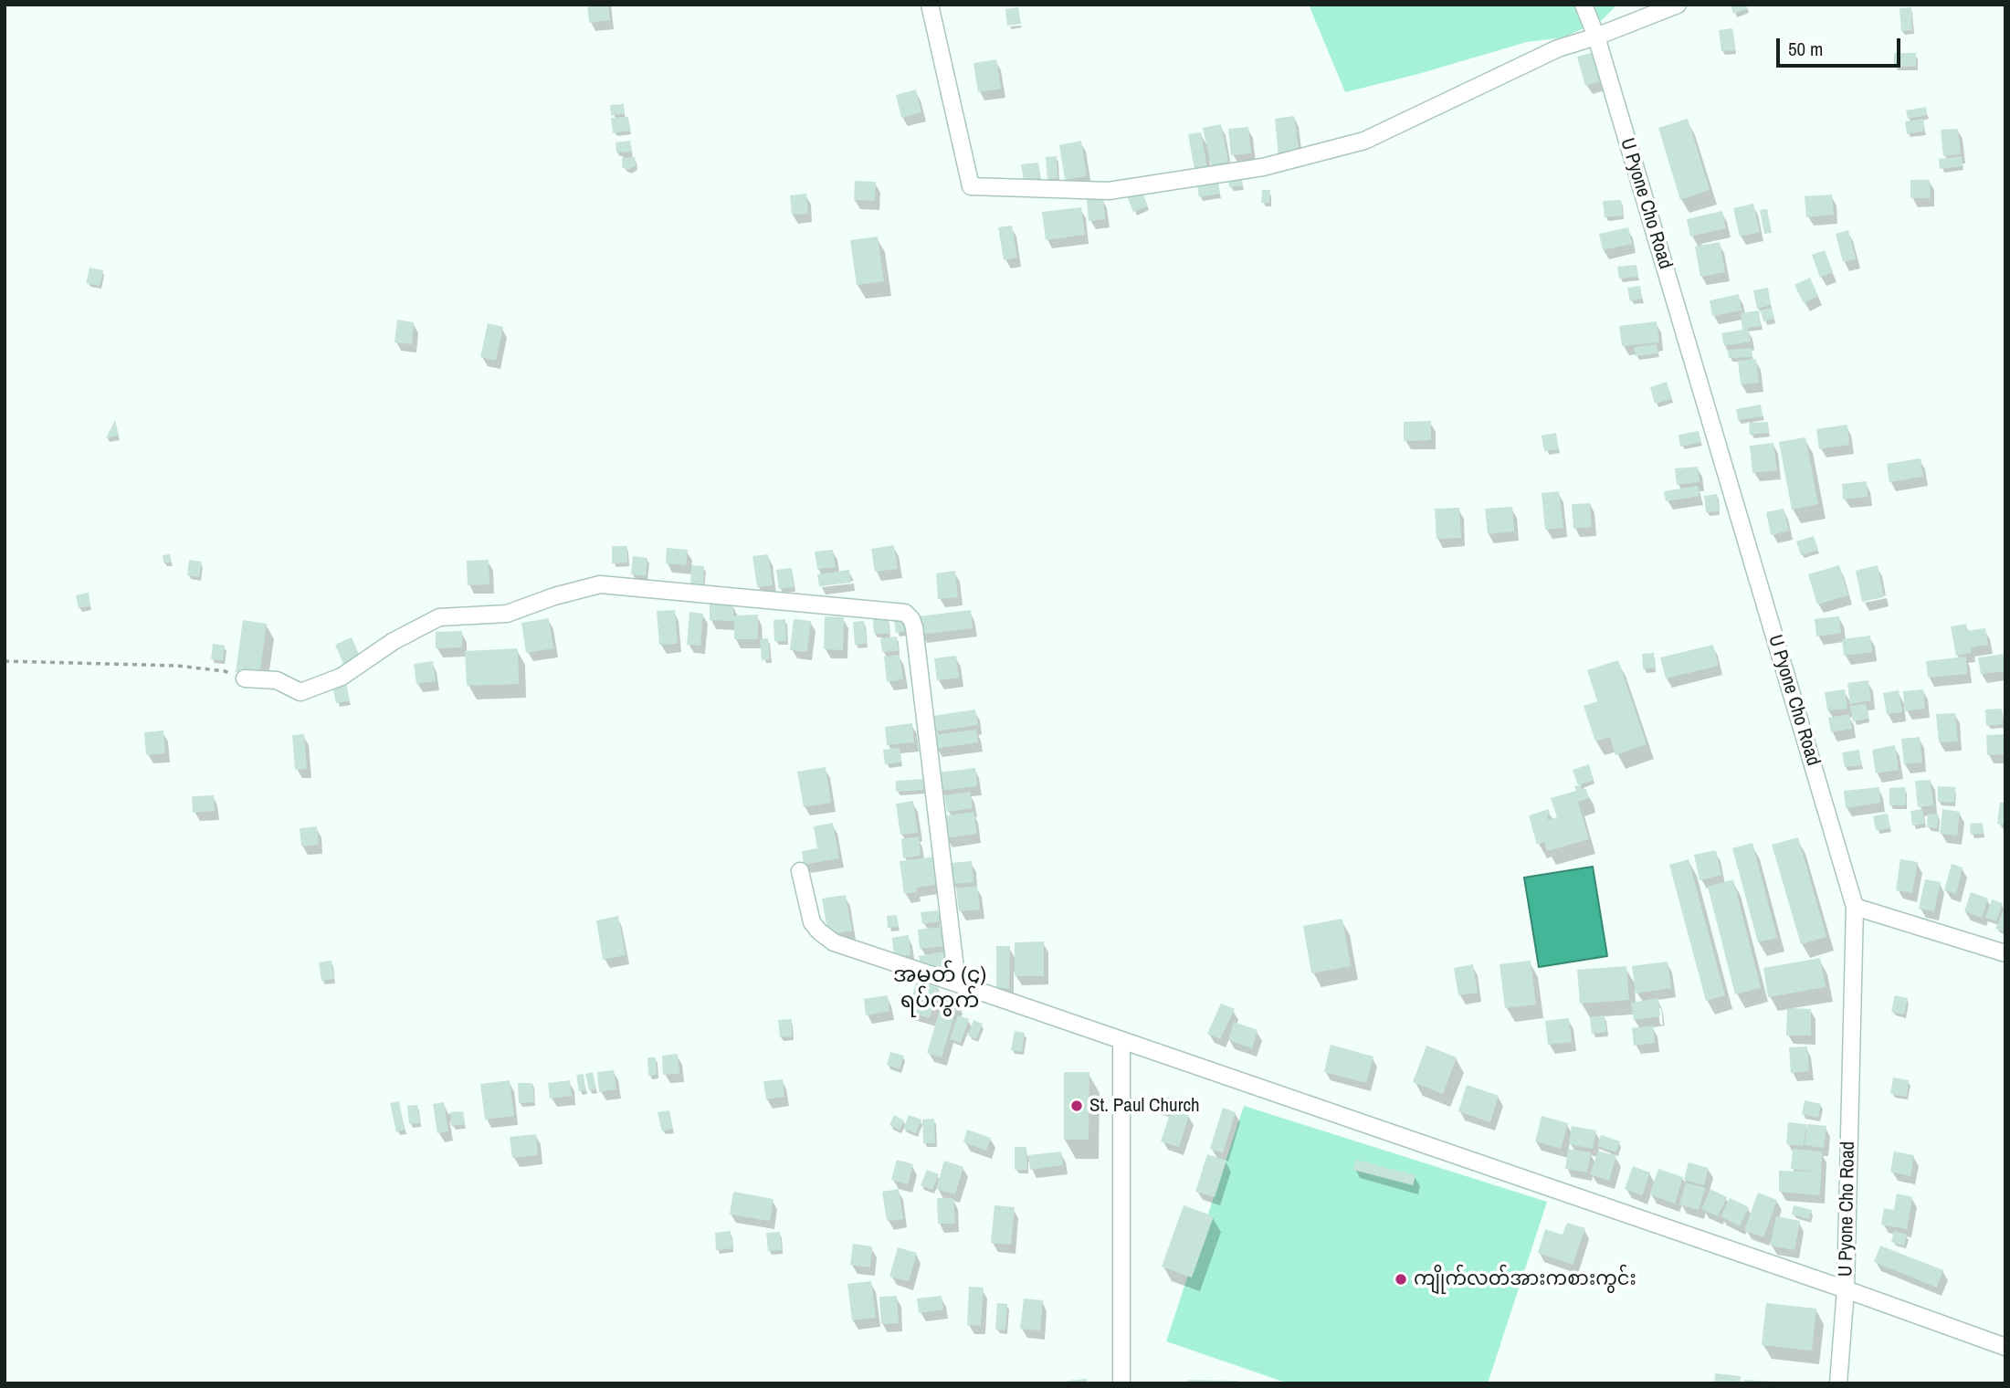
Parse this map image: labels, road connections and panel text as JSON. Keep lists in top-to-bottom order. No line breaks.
{"streets":{"street":["U Pyone Cho Road"]},"districts":["အမှတ် (၄) ရပ်ကွက်"],"places":["St. Paul Church","ကျိုက်လတ်အားကစားကွင်း"],"scale_bar":"50 m"}
